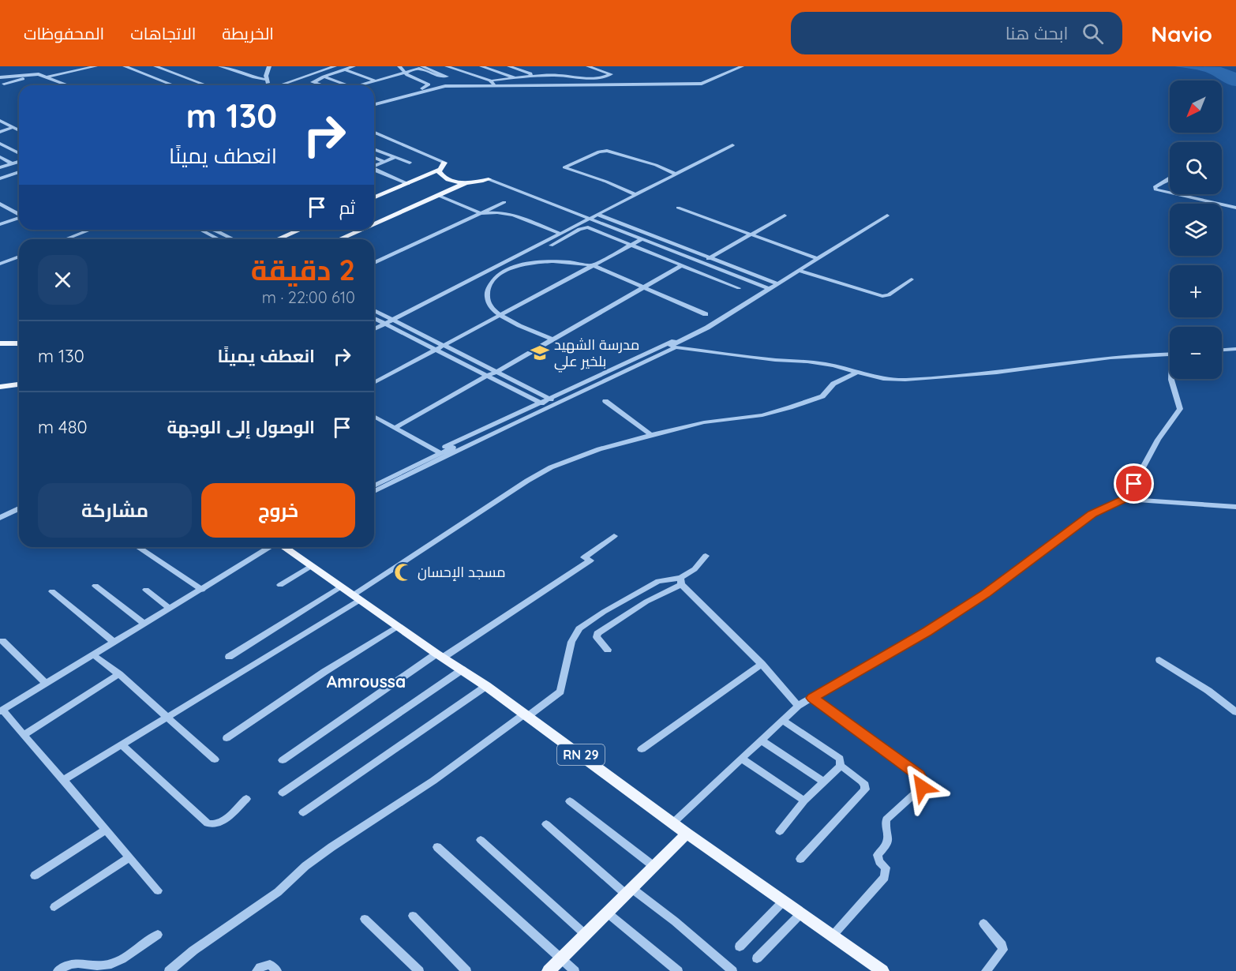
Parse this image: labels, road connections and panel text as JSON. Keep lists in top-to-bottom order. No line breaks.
{"streets":{"main road":["RN 29"]},"districts":["Amroussa"],"places":{"school or university":["مدرسة الشهيد بلخير علي"],"mosque":["مسجد الإحسان"]},"north":"bottom left","page":{"header":"Navio","search":"ابحث هنا","nav":["الخريطة","الاتجاهات","المحفوظات"],"map_buttons":["+","−"],"turn":["130 m","انعطف يمينًا"],"then":"ثم","heading":["2 دقيقة","610 m · 22:00"],"list":[{"name":"انعطف يمينًا","value":"130 m"},{"name":"الوصول إلى الوجهة","value":"480 m"}],"buttons":["خروج","مشاركة"]}}
